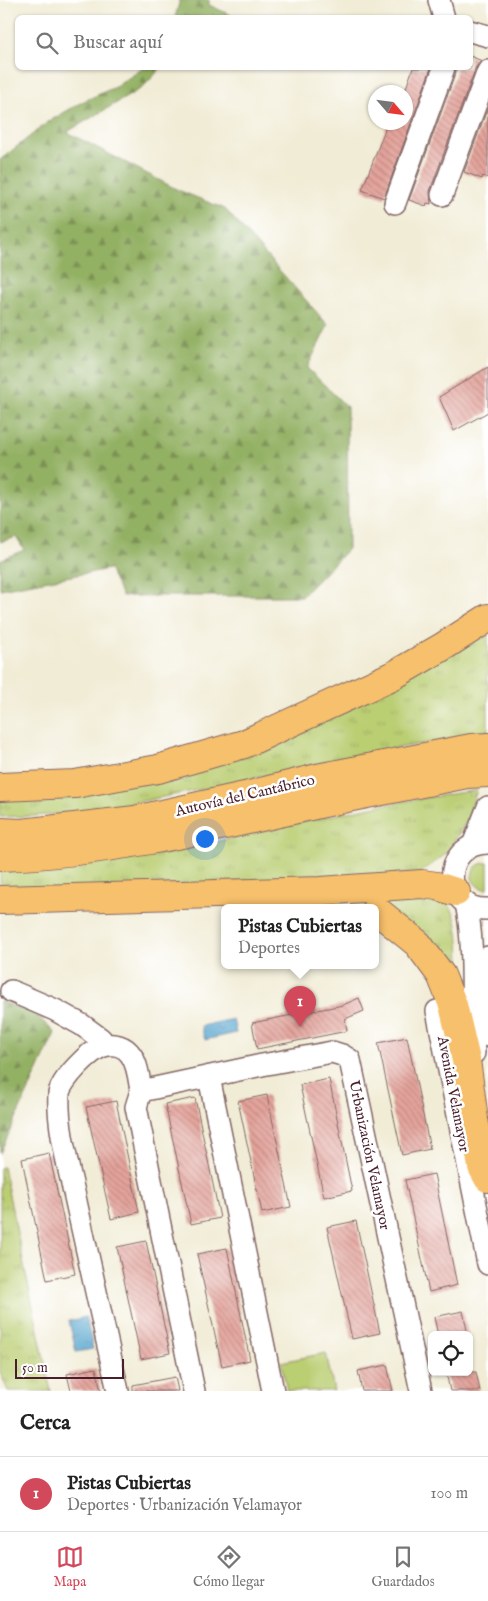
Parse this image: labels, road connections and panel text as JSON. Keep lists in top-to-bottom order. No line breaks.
{"streets":{"highway":["Autovía del Cantábrico"],"street":["Avenida Velamayor","Urbanización Velamayor"]},"scale_bar":"50 m","north":"bottom right","page":{"search":"Buscar aquí","popup":["Pistas Cubiertas","Deportes"],"pins":"1","scale":"50 m","heading":"Cerca","list":[{"mark":"1","name":"Pistas Cubiertas","note":"Deportes · Urbanización Velamayor","value":"100 m"}],"nav":["Mapa","Cómo llegar","Guardados"]}}
